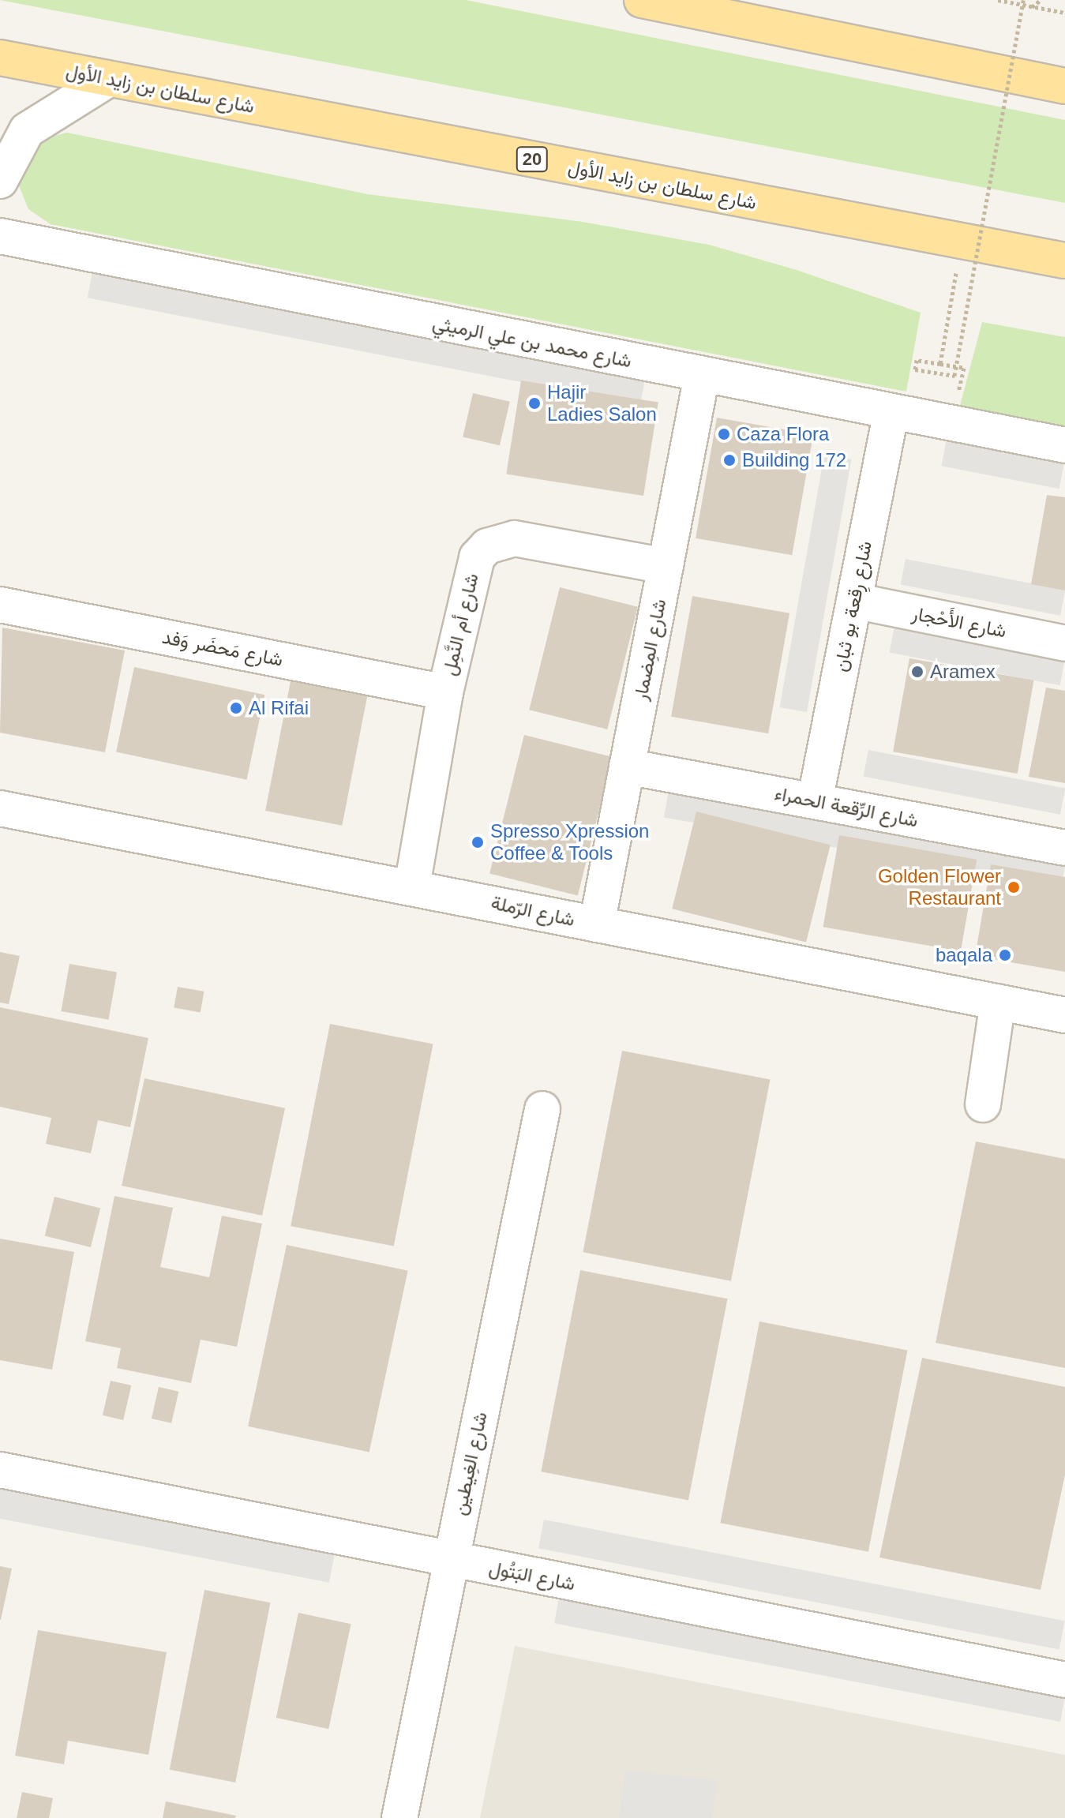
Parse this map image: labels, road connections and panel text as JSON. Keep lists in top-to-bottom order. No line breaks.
{"streets":{"main road":["شارع سلطان بن زايد الأول","20"],"street":["شارع محمد بن علي الرميثي","شارع رِقعة بو ثبان","شارع الأَحْجار","شارع أم النَّمِل","شارع مَحضَر وَفد","شارع المِضمار","شارع الرِّقعة الحمراء","شارع الرّملة","شارع الغِيطين","شارع البَتُول"]},"crossings":[["شارع محمد بن علي الرميثي","شارع رِقعة بو ثبان"],["شارع محمد بن علي الرميثي","شارع المِضمار"],["شارع رِقعة بو ثبان","شارع الأَحْجار"],["شارع رِقعة بو ثبان","شارع الرِّقعة الحمراء"],["شارع أم النَّمِل","شارع مَحضَر وَفد"],["شارع أم النَّمِل","شارع المِضمار"],["شارع أم النَّمِل","شارع الرّملة"],["شارع المِضمار","شارع الرِّقعة الحمراء"],["شارع المِضمار","شارع الرّملة"],["شارع الغِيطين","شارع البَتُول"]],"places":["Hajir Ladies Salon","Caza Flora","Building 172","Aramex","Al Rifai","Spresso Xpression Coffee & Tools","Golden Flower Restaurant","baqala"]}
